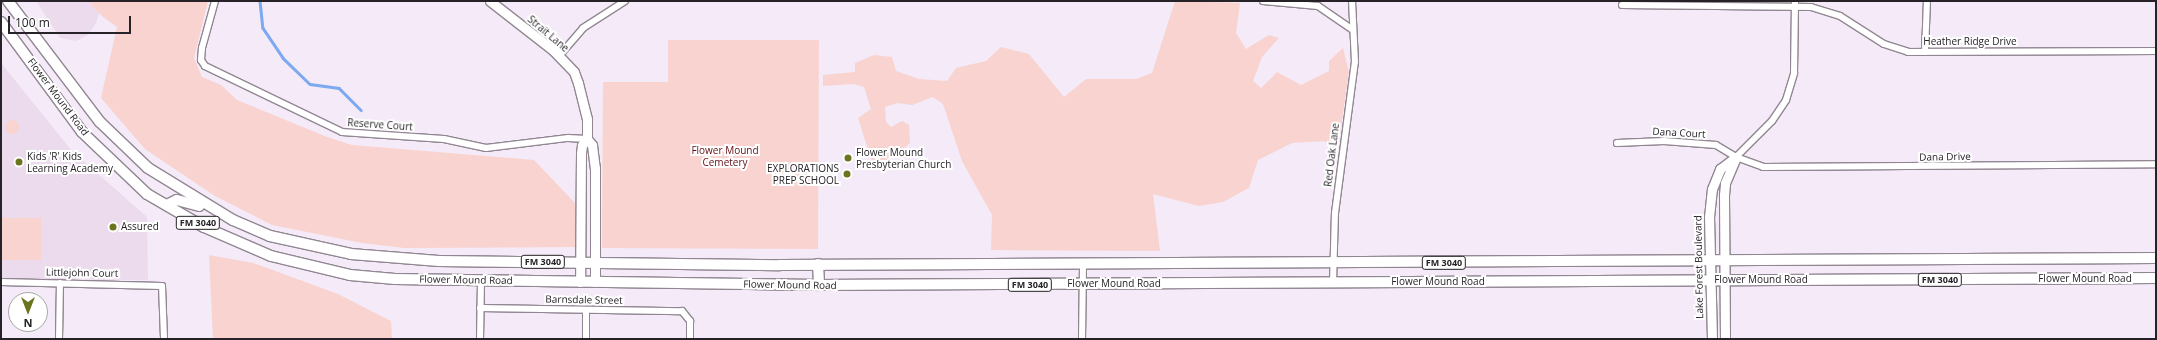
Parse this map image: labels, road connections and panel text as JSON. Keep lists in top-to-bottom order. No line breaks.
{"streets":{"main road":["Flower Mound Road","FM 3040"],"street":["Strait Lane","Heather Ridge Drive","Reserve Court","Dana Court","Red Oak Lane","Dana Drive","Lake Forest Boulevard","Littlejohn Court","Barnsdale Street"]},"crossings":[["Strait Lane","Flower Mound Road"],["Strait Lane","Reserve Court"],["Heather Ridge Drive","Lake Forest Boulevard"],["Flower Mound Road","Red Oak Lane"],["Flower Mound Road","Lake Forest Boulevard"],["Dana Court","Dana Drive"],["Dana Court","Lake Forest Boulevard"],["Dana Drive","Lake Forest Boulevard"]],"parks":["Flower Mound Cemetery"],"places":["Flower Mound Presbyterian Church","Kids 'R' Kids Learning Academy","EXPLORATIONS PREP SCHOOL","Assured"],"scale_bar":"100 m","north":"bottom"}
